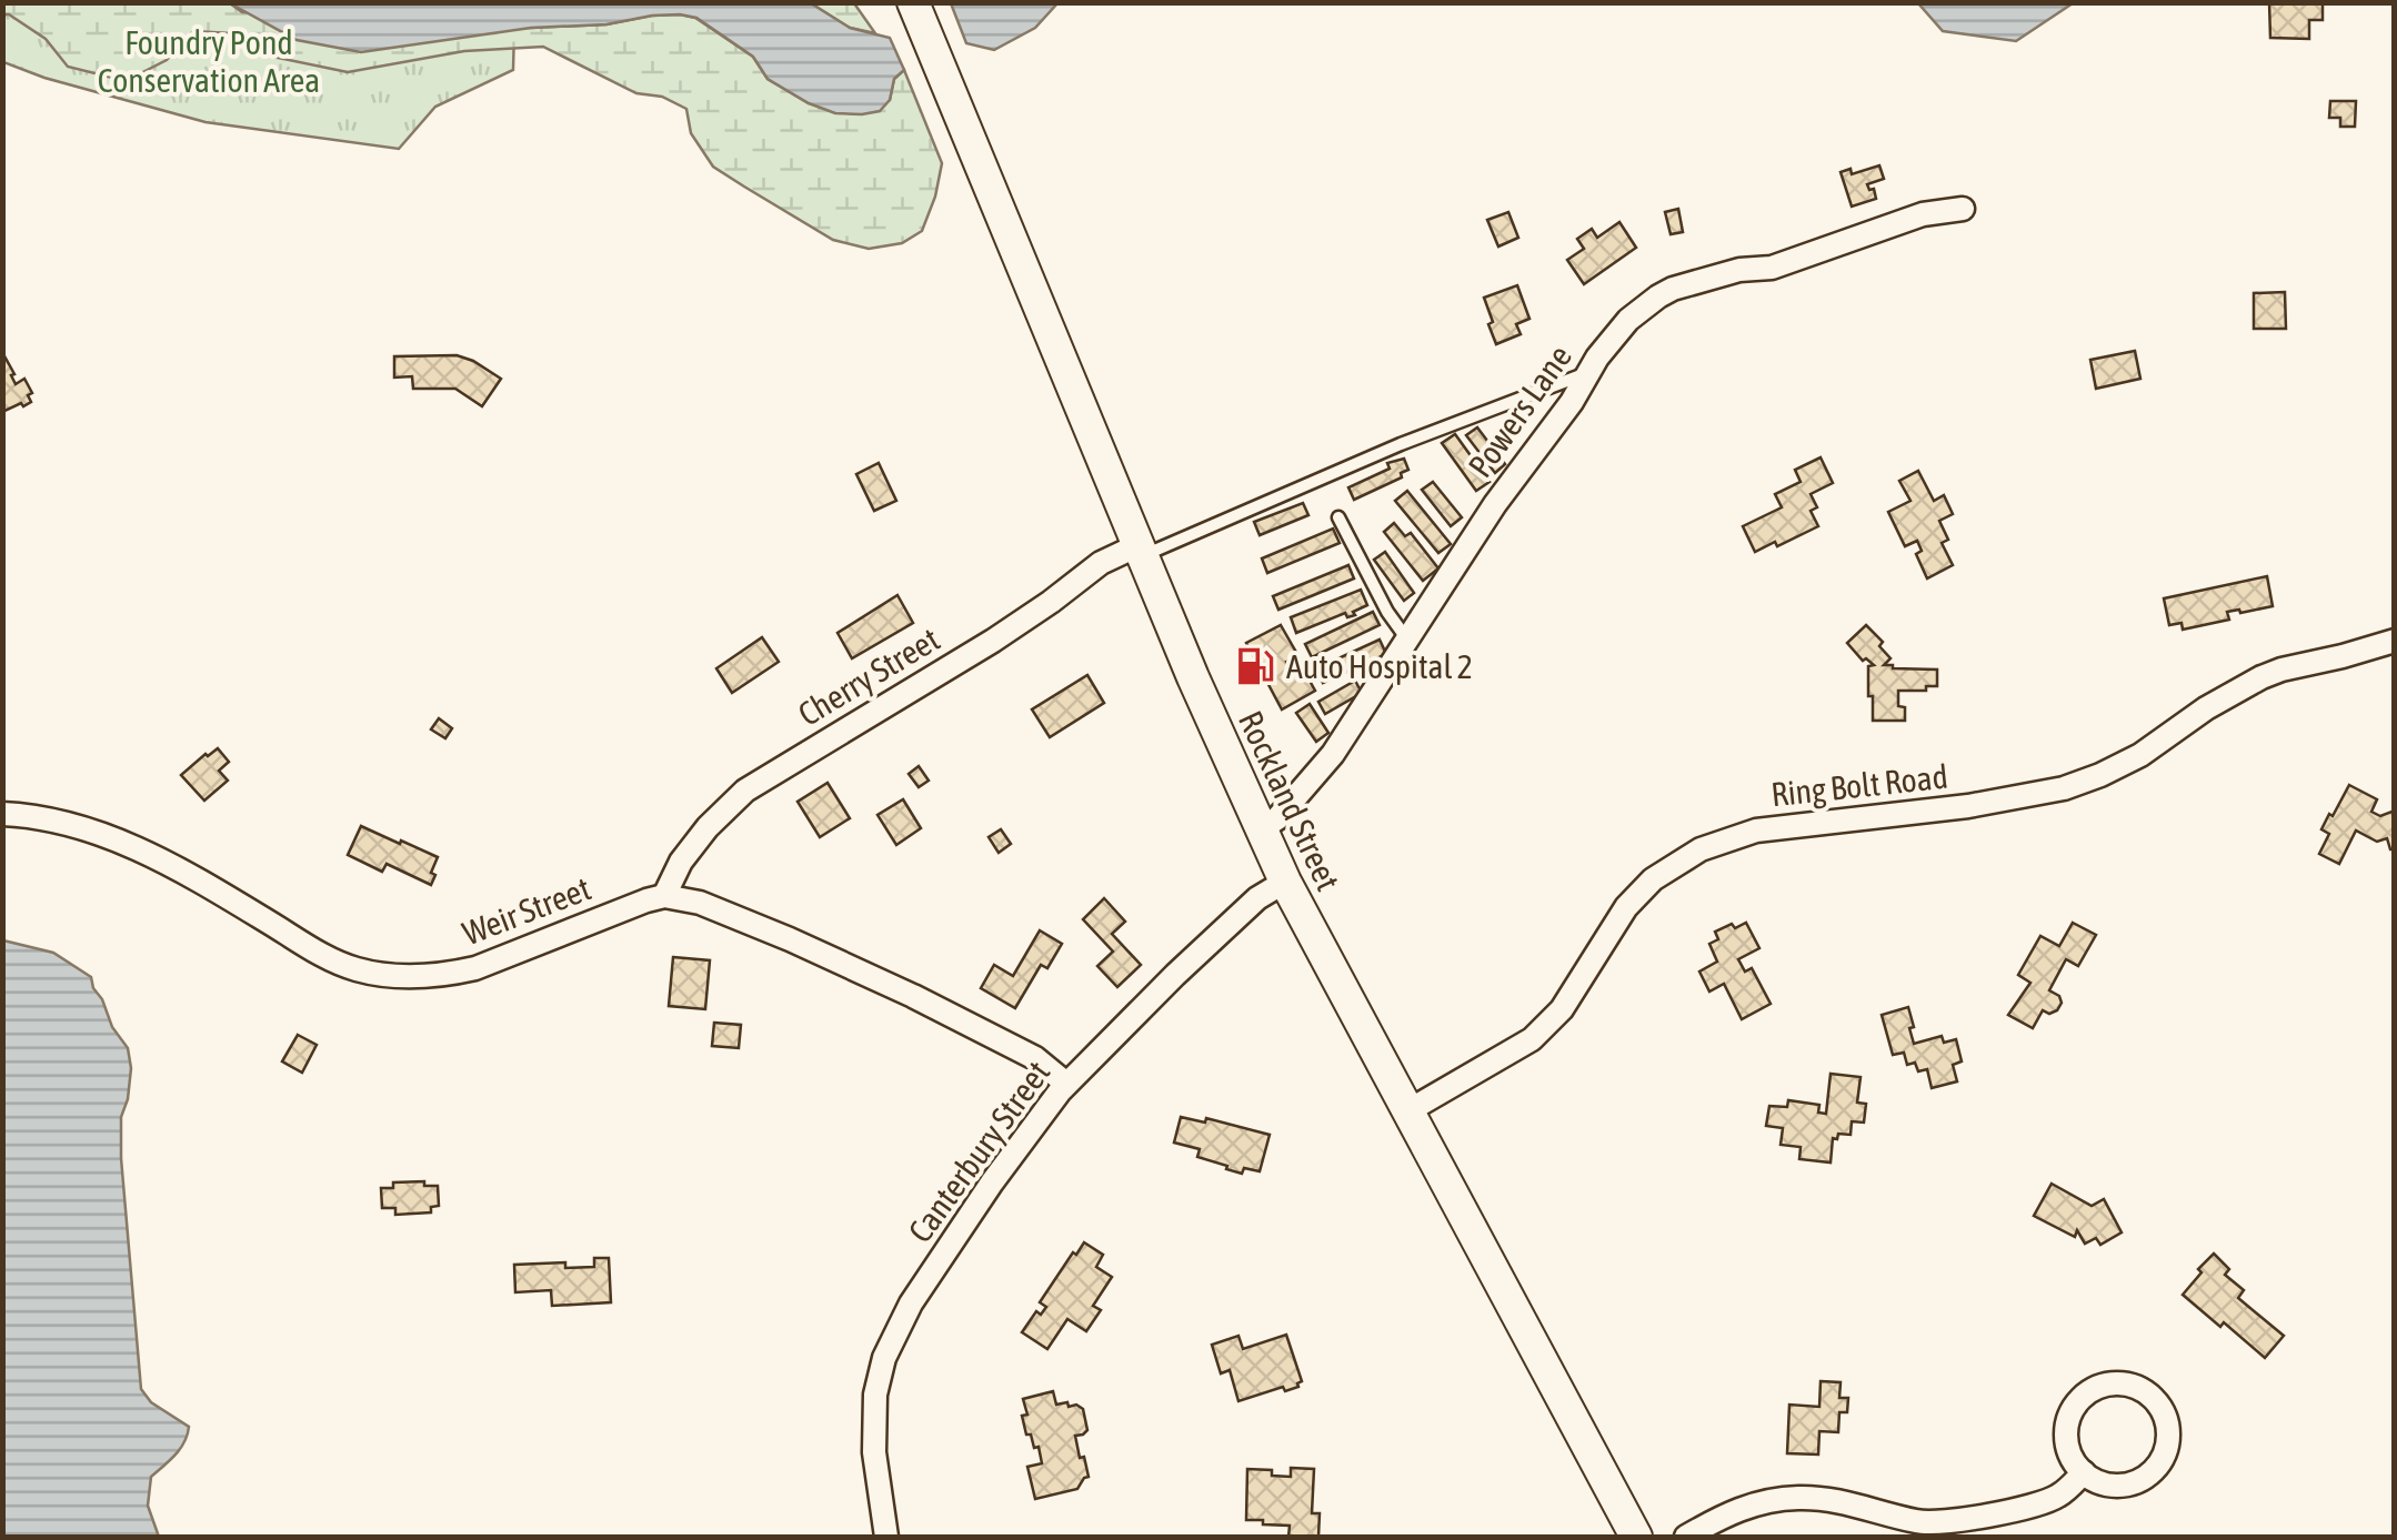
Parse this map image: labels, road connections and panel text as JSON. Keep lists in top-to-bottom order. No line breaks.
{"streets":{"main road":["Rockland Street"],"street":["Powers Lane","Cherry Street","Ring Bolt Road","Weir Street","Canterbury Street"]},"crossings":[["Powers Lane","Rockland Street"],["Cherry Street","Rockland Street"],["Cherry Street","Weir Street"],["Ring Bolt Road","Rockland Street"],["Rockland Street","Canterbury Street"]],"parks":["Foundry Pond Conservation Area"],"places":{"fuel station":["Auto Hospital 2"]}}
